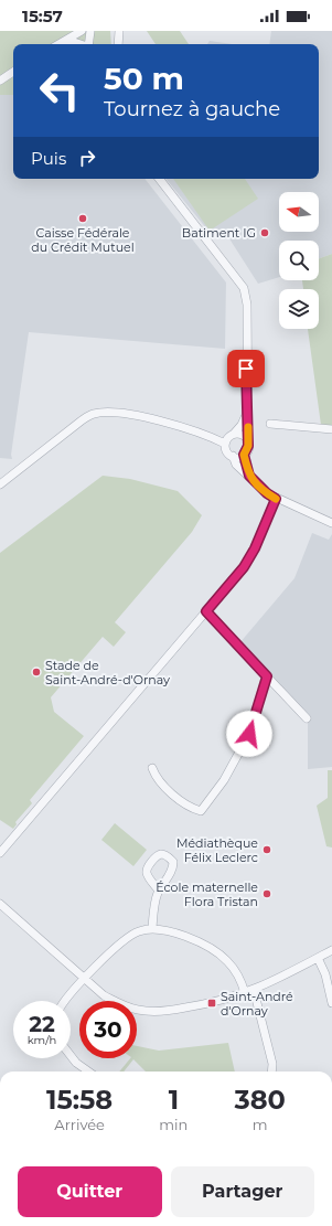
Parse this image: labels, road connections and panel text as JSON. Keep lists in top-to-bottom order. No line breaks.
{"places":{"other":["Caisse Fédérale du Crédit Mutuel","Batiment IG","Stade de Saint-André-d'Ornay","Médiathèque Félix Leclerc","École maternelle Flora Tristan"],"transit":["Saint-André d'Ornay"]},"north":"left","page":{"status":"15:57","turn":["50 m","Tournez à gauche"],"then":"Puis","speed":"22 km/h","limit":"30","eta":["15:58","Arrivée","1","min","380","m"],"buttons":["Quitter","Partager"]}}
